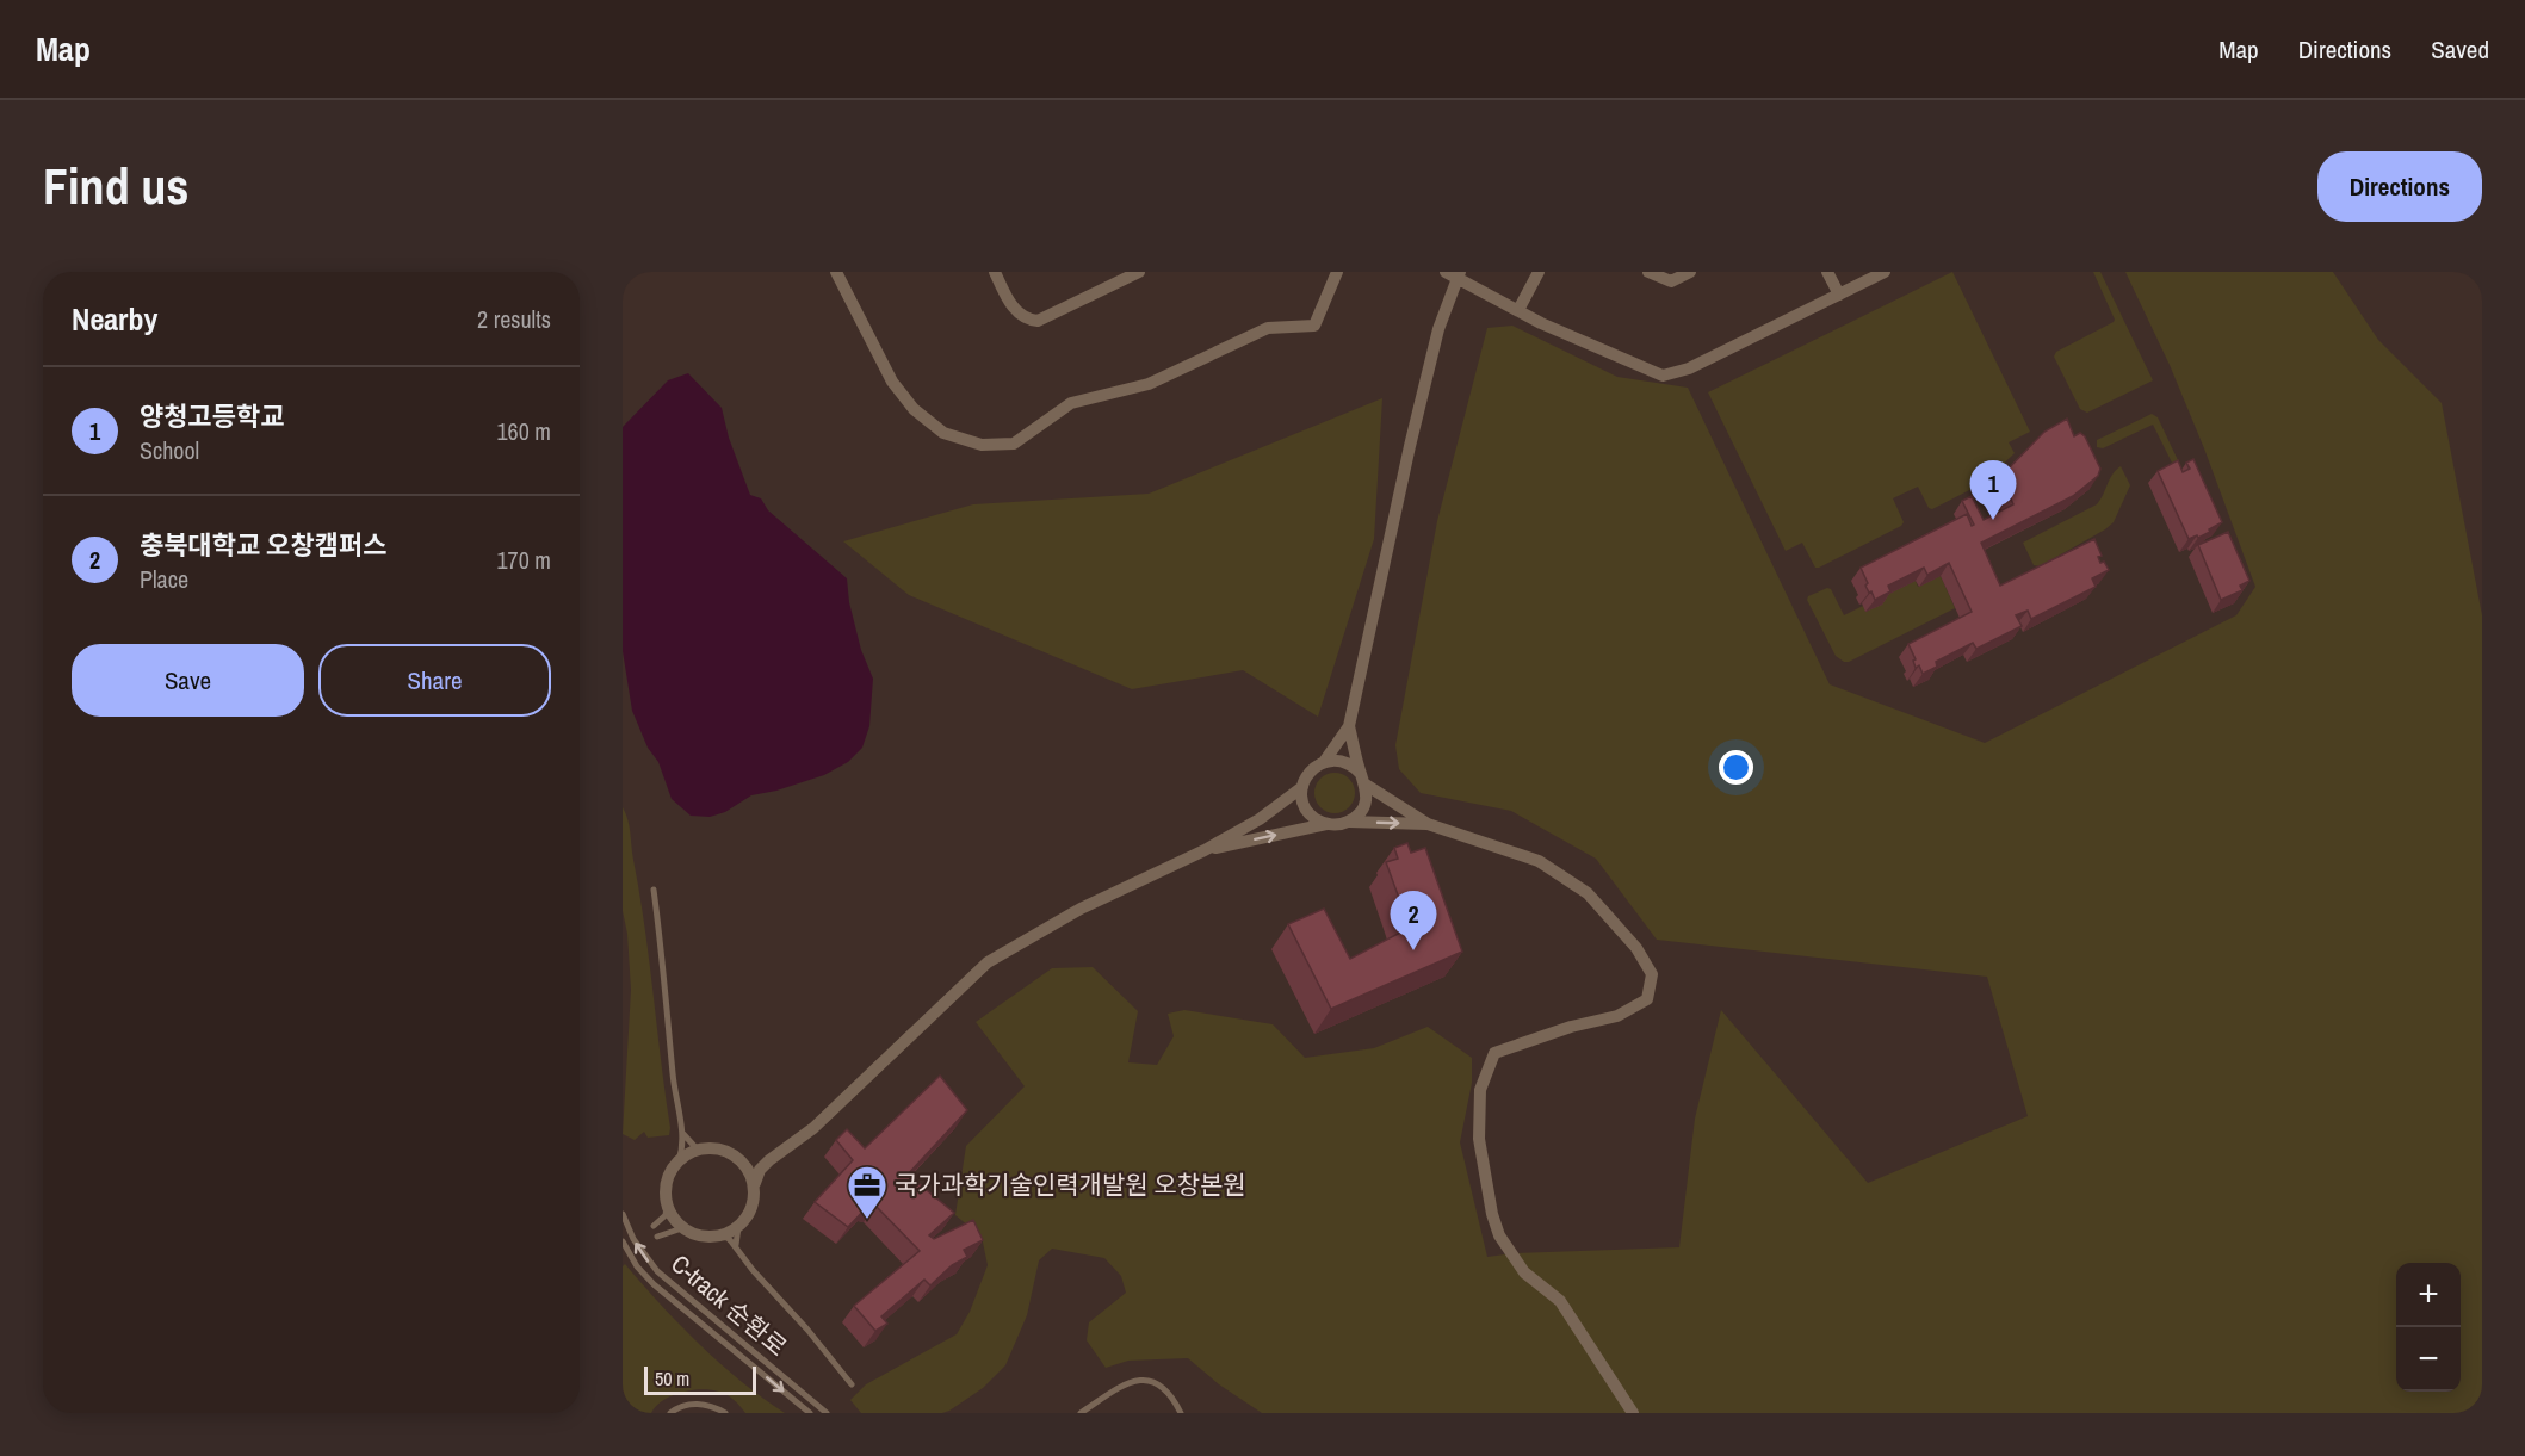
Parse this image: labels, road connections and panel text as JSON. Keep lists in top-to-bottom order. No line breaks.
{"streets":{"lane":["C-track 순환로"]},"places":{"office":["국가과학기술인력개발원 오창본원"]},"scale_bar":"50 m","page":{"header":"Map","nav":["Map","Directions","Saved"],"buttons":["Directions",["Save","Share"]],"title":"Find us","heading":["Nearby","2 results"],"list":[{"mark":"1","name":"양청고등학교","note":"School","value":"160 m"},{"mark":"2","name":"충북대학교 오창캠퍼스","note":"Place","value":"170 m"}],"pins":["1","2"],"map_buttons":["+","−"],"scale":"50 m"}}
